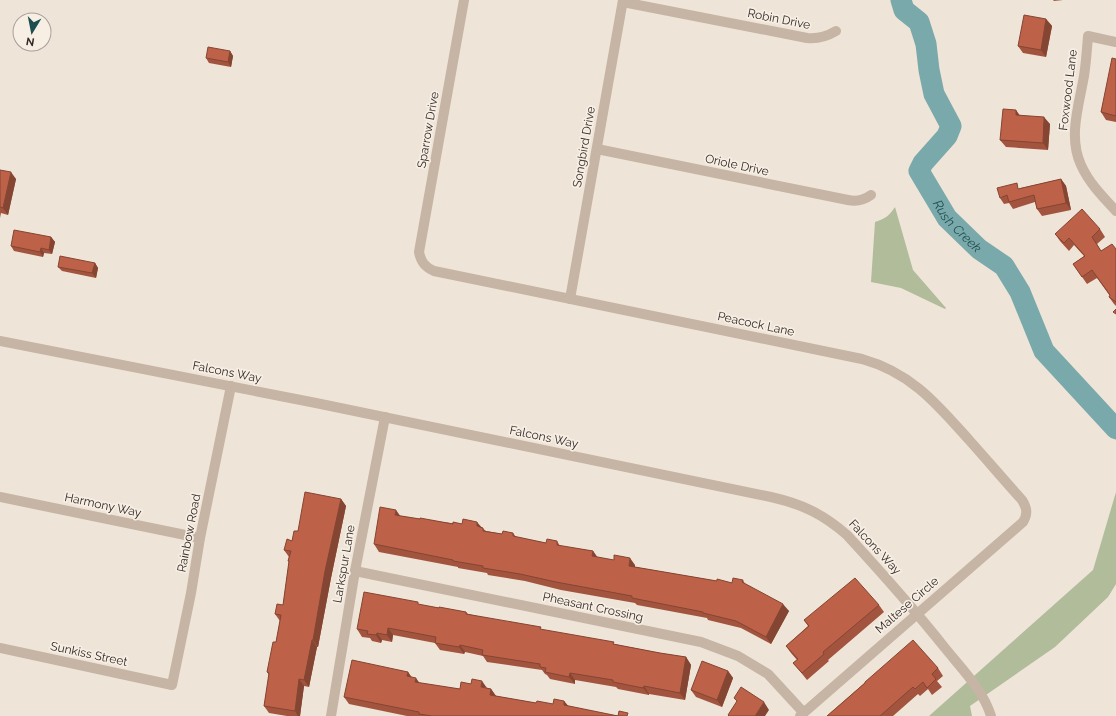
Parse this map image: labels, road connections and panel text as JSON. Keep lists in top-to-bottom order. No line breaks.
{"streets":{"street":["Robin Drive","Foxwood Lane","Sparrow Drive","Songbird Drive","Oriole Drive","Peacock Lane","Falcons Way","Harmony Way","Rainbow Road","Larkspur Lane","Maltese Circle","Pheasant Crossing","Sunkiss Street"]},"crossings":[["Robin Drive","Songbird Drive"],["Sparrow Drive","Peacock Lane"],["Songbird Drive","Oriole Drive"],["Songbird Drive","Peacock Lane"],["Peacock Lane","Maltese Circle"],["Falcons Way","Rainbow Road"],["Falcons Way","Larkspur Lane"],["Falcons Way","Maltese Circle"],["Harmony Way","Rainbow Road"],["Rainbow Road","Sunkiss Street"],["Larkspur Lane","Pheasant Crossing"],["Maltese Circle","Pheasant Crossing"]],"water":["Rush Creek"],"north":"bottom"}
